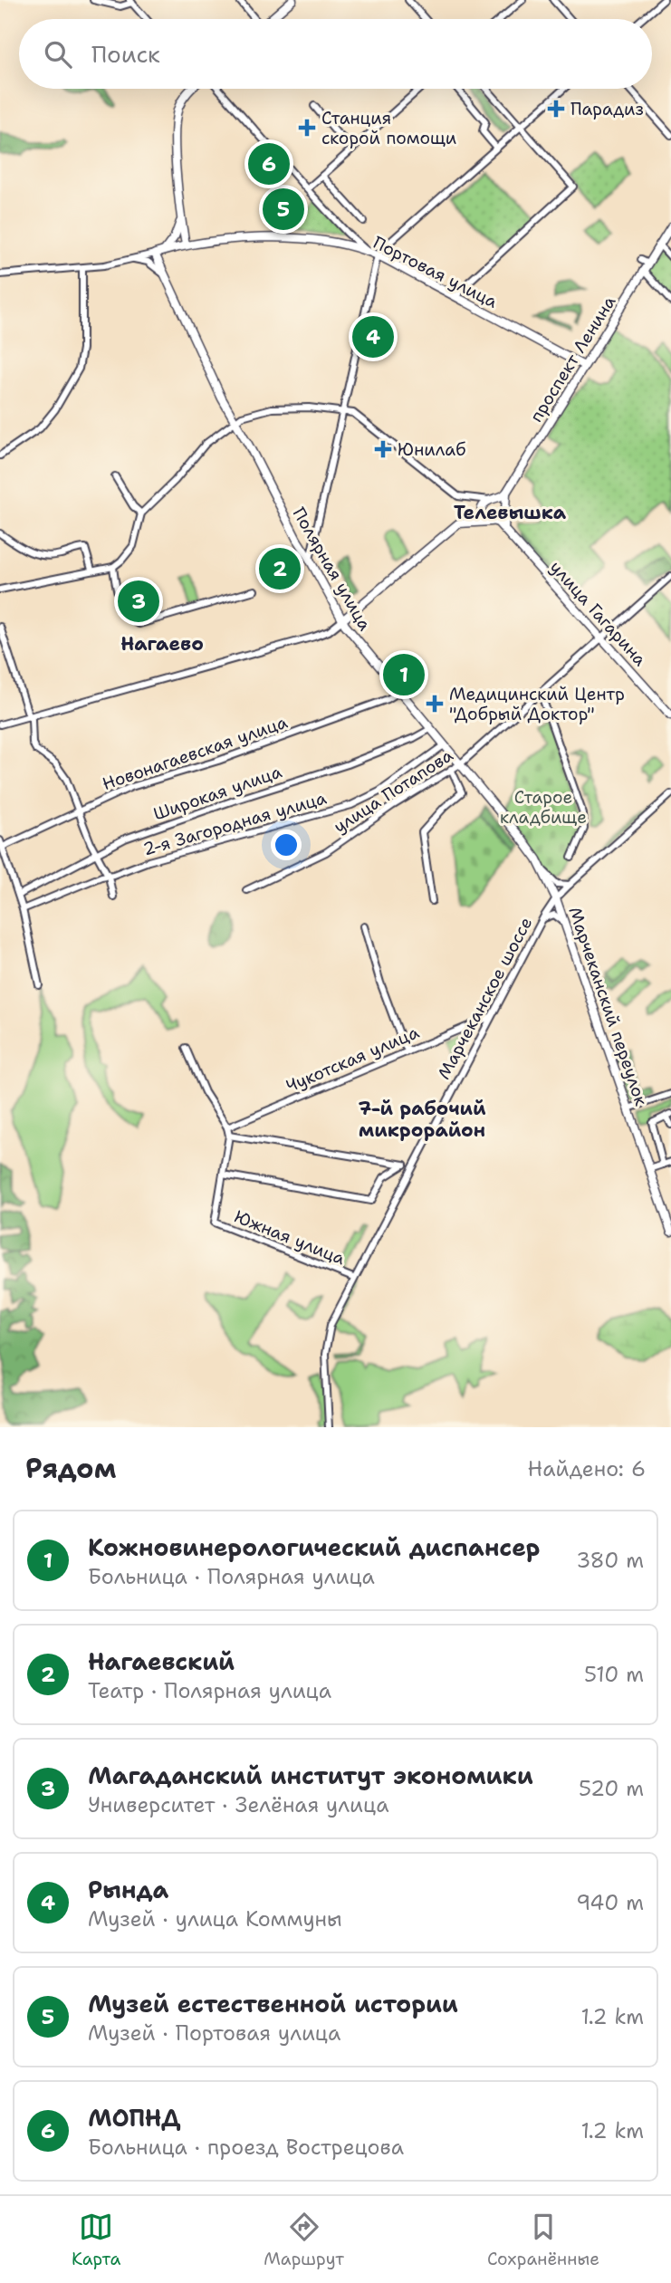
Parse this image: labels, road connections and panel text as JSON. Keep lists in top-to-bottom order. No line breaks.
{"streets":{"main road":["Портовая улица","проспект Ленина","Полярная улица","улица Гагарина","Марчеканский переулок"],"street":["Новонагаевская улица","улица Потапова","Широкая улица","2-я Загородная улица","Марчеканское шоссе","Чукотская улица","Южная улица"]},"crossings":[["Портовая улица","проспект Ленина"],["Портовая улица","Полярная улица"],["проспект Ленина","улица Гагарина"],["Полярная улица","Новонагаевская улица"],["Полярная улица","улица Потапова"],["Полярная улица","Широкая улица"],["Полярная улица","2-я Загородная улица"],["Полярная улица","Марчеканское шоссе"],["Полярная улица","Марчеканский переулок"],["улица Гагарина","улица Потапова"],["Марчеканское шоссе","Марчеканский переулок"],["Марчеканское шоссе","Чукотская улица"],["Марчеканское шоссе","Южная улица"]],"districts":["Телевышка","Нагаево","7-й рабочий микрорайон"],"parks":["Старое кладбище"],"places":{"health":["Парадиз","Станция скорой помощи","Юнилаб","Медицинский Центр \"Добрый Доктор\""]},"page":{"search":"Поиск","pins":["6","5","4","2","3","1"],"heading":["Рядом","Найдено: 6"],"list":[{"mark":"1","name":"Кожновинерологический диспансер","note":"Больница · Полярная улица","value":"380 m"},{"mark":"2","name":"Нагаевский","note":"Театр · Полярная улица","value":"510 m"},{"mark":"3","name":"Магаданский институт экономики","note":"Университет · Зелёная улица","value":"520 m"},{"mark":"4","name":"Рында","note":"Музей · улица Коммуны","value":"940 m"},{"mark":"5","name":"Музей естественной истории","note":"Музей · Портовая улица","value":"1.2 km"},{"mark":"6","name":"МОПНД","note":"Больница · проезд Вострецова","value":"1.2 km"}],"nav":["Карта","Маршрут","Сохранённые"]}}
